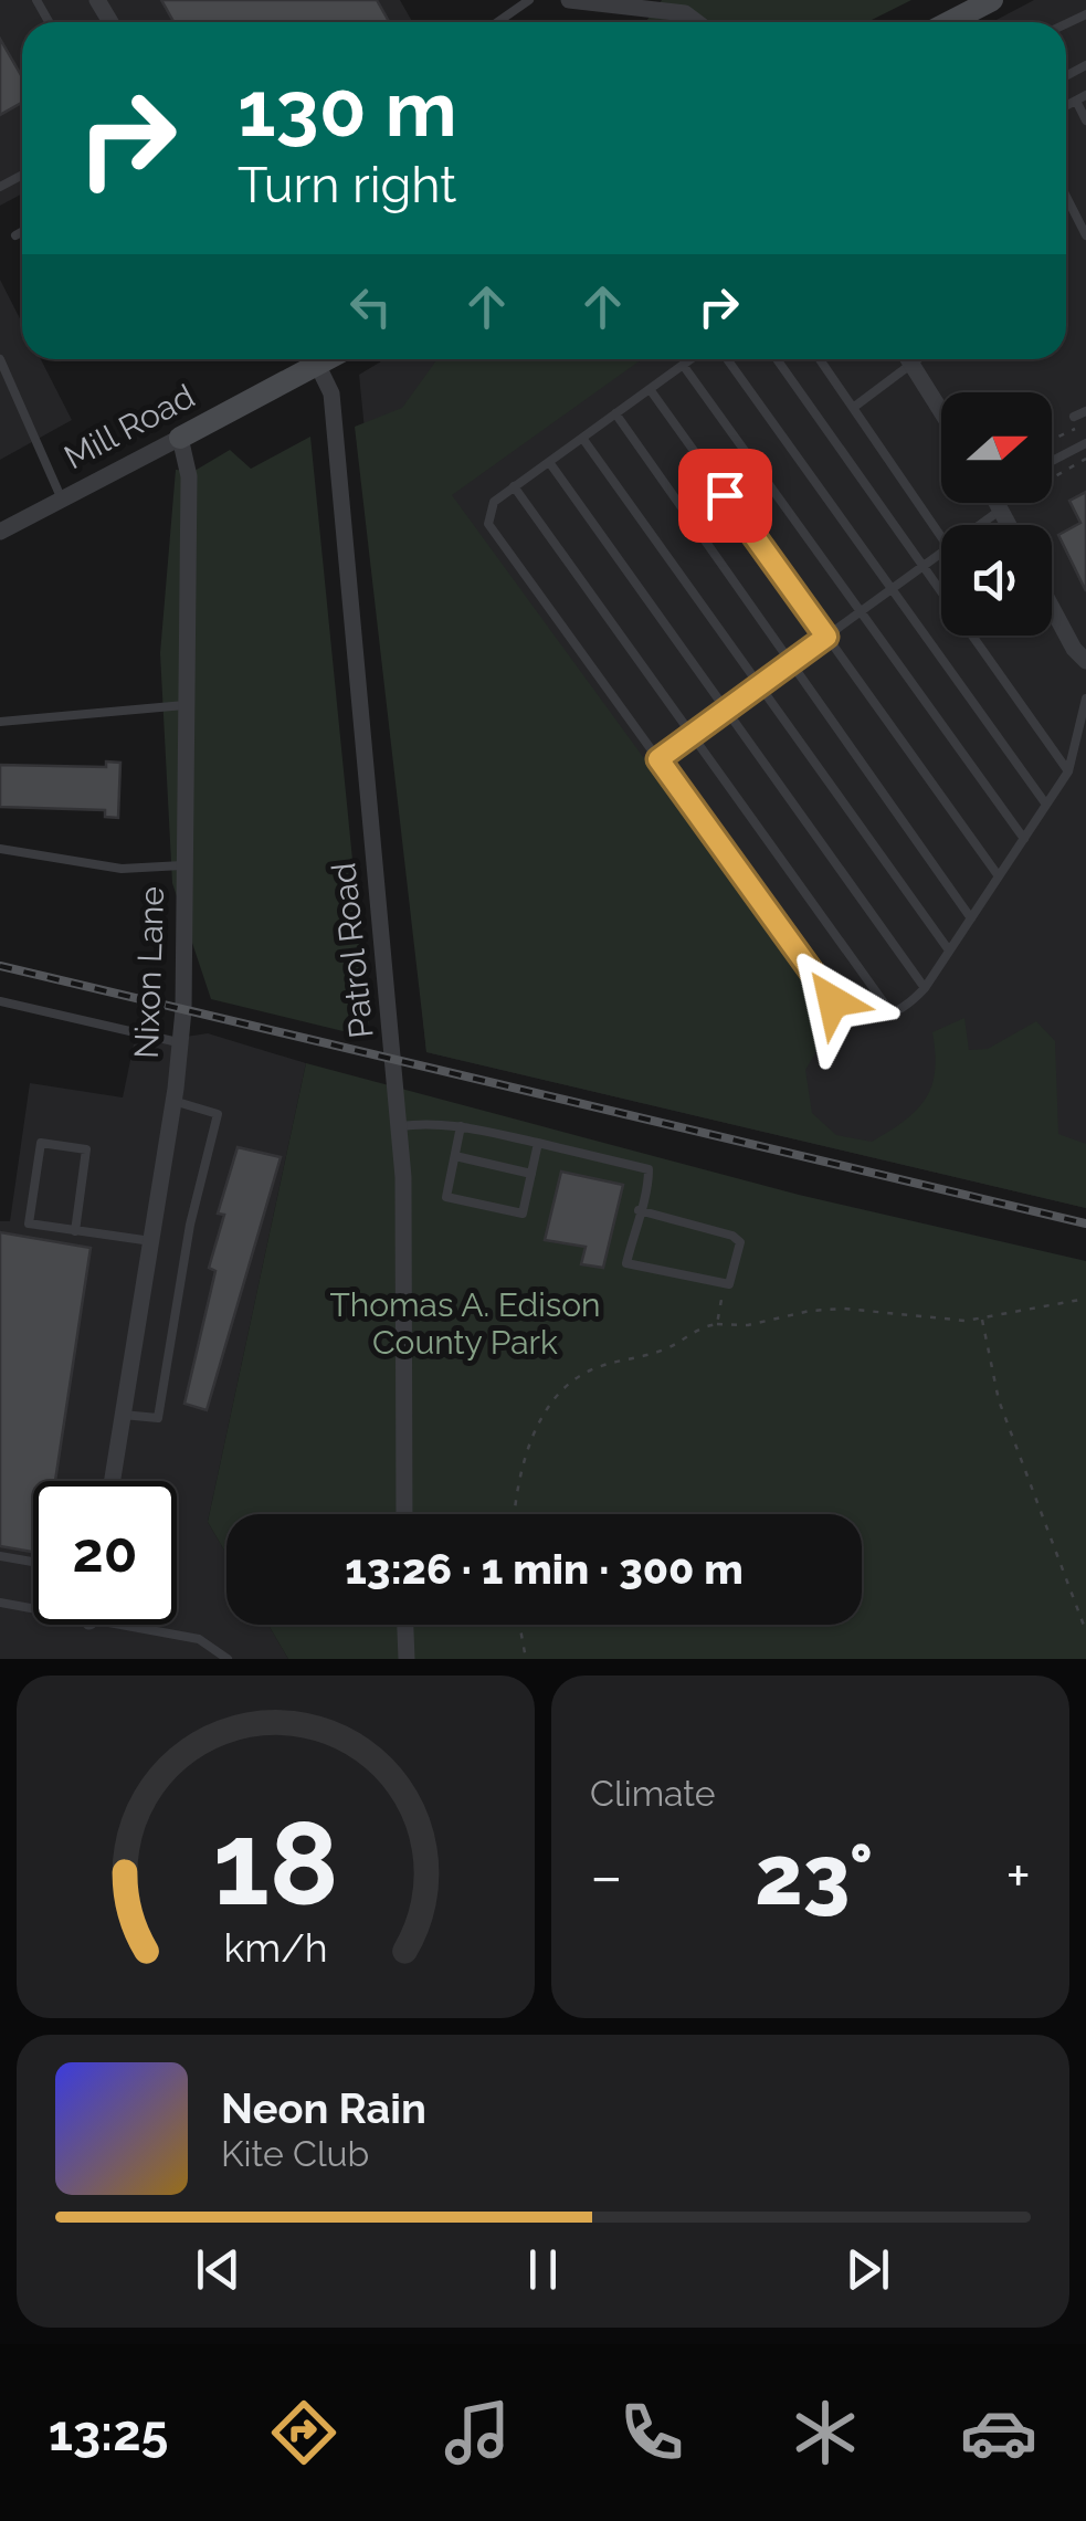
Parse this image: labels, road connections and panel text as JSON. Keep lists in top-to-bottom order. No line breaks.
{"streets":{"street":["Mill Road","Patrol Road","Nixon Lane"]},"crossings":[["Mill Road","Nixon Lane"]],"parks":["Thomas A. Edison County Park"],"north":"right","page":{"turn":["130 m","Turn right"],"limit":"20","trip":"13:26 · 1 min · 300 m","tile":"Climate","heat":["−","23°","+"],"song":["Neon Rain","Kite Club"],"tabs":"13:25","gauge":["18","km/h"]}}
